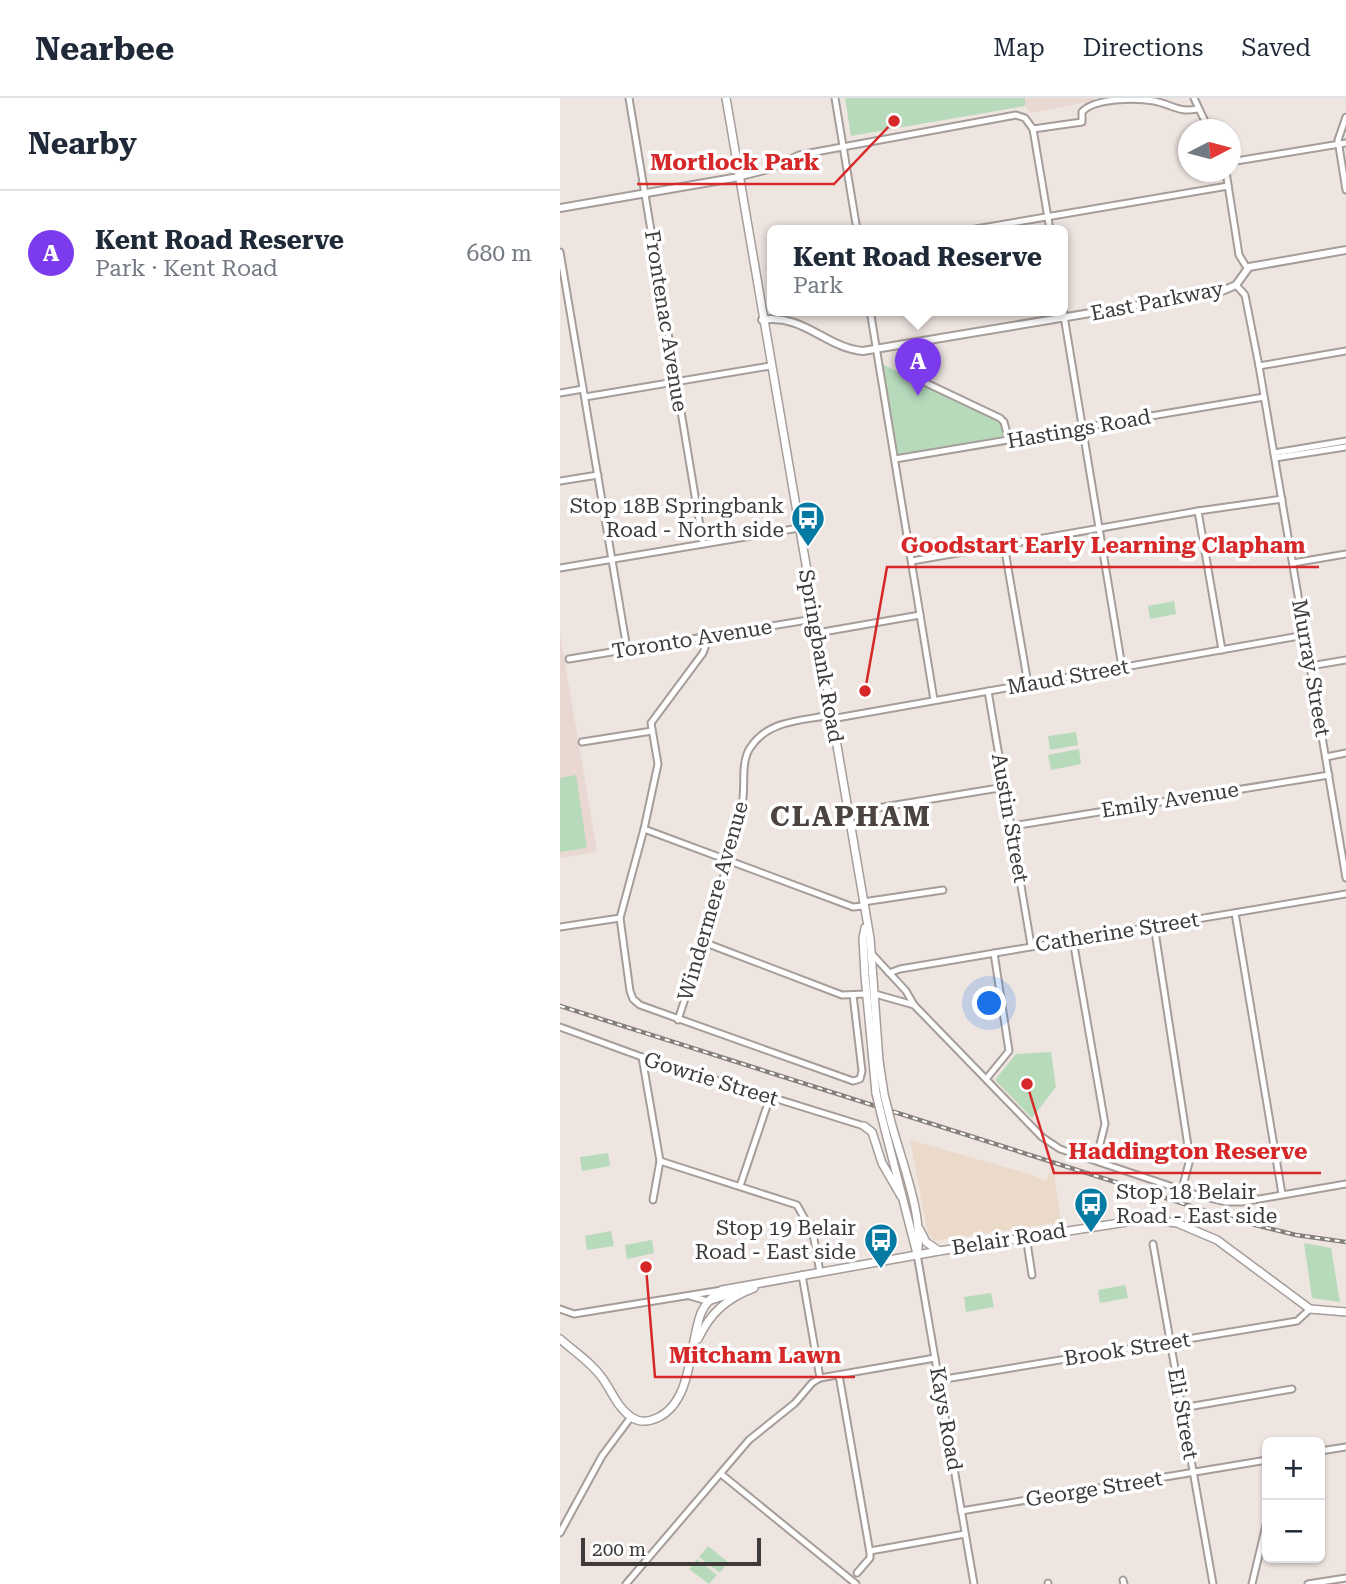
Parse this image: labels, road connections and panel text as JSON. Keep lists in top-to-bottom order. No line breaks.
{"streets":{"main road":["Springbank Road","Belair Road"],"street":["East Parkway","Frontenac Avenue","Hastings Road","Toronto Avenue","Murray Street","Maud Street","Emily Avenue","Austin Street","Windermere Avenue","Catherine Street","Gowrie Street","Brook Street","Eli Street","Kays Road","George Street"]},"crossings":[["East Parkway","Springbank Road"],["East Parkway","Murray Street"],["Hastings Road","Murray Street"],["Toronto Avenue","Springbank Road"],["Springbank Road","Maud Street"],["Springbank Road","Windermere Avenue"],["Springbank Road","Belair Road"],["Springbank Road","Kays Road"],["Murray Street","Maud Street"],["Murray Street","Emily Avenue"],["Maud Street","Austin Street"],["Maud Street","Windermere Avenue"],["Emily Avenue","Austin Street"],["Austin Street","Catherine Street"],["Belair Road","Brook Street"],["Belair Road","Kays Road"],["Brook Street","Eli Street"],["Brook Street","Kays Road"],["Eli Street","George Street"],["Kays Road","George Street"]],"districts":["CLAPHAM"],"places":{"other":["Mortlock Park","Goodstart Early Learning Clapham","Haddington Reserve","Mitcham Lawn"],"bus stop":["Stop 18B Springbank Road - North side","Stop 18 Belair Road - East side","Stop 19 Belair Road - East side"]},"scale_bar":"200 m","north":"right","page":{"header":"Nearbee","nav":["Map","Directions","Saved"],"heading":"Nearby","list":[{"mark":"A","name":"Kent Road Reserve","note":"Park · Kent Road","value":"680 m"}],"popup":["Kent Road Reserve","Park"],"pins":"A","map_buttons":["+","−"],"scale":"200 m"}}
